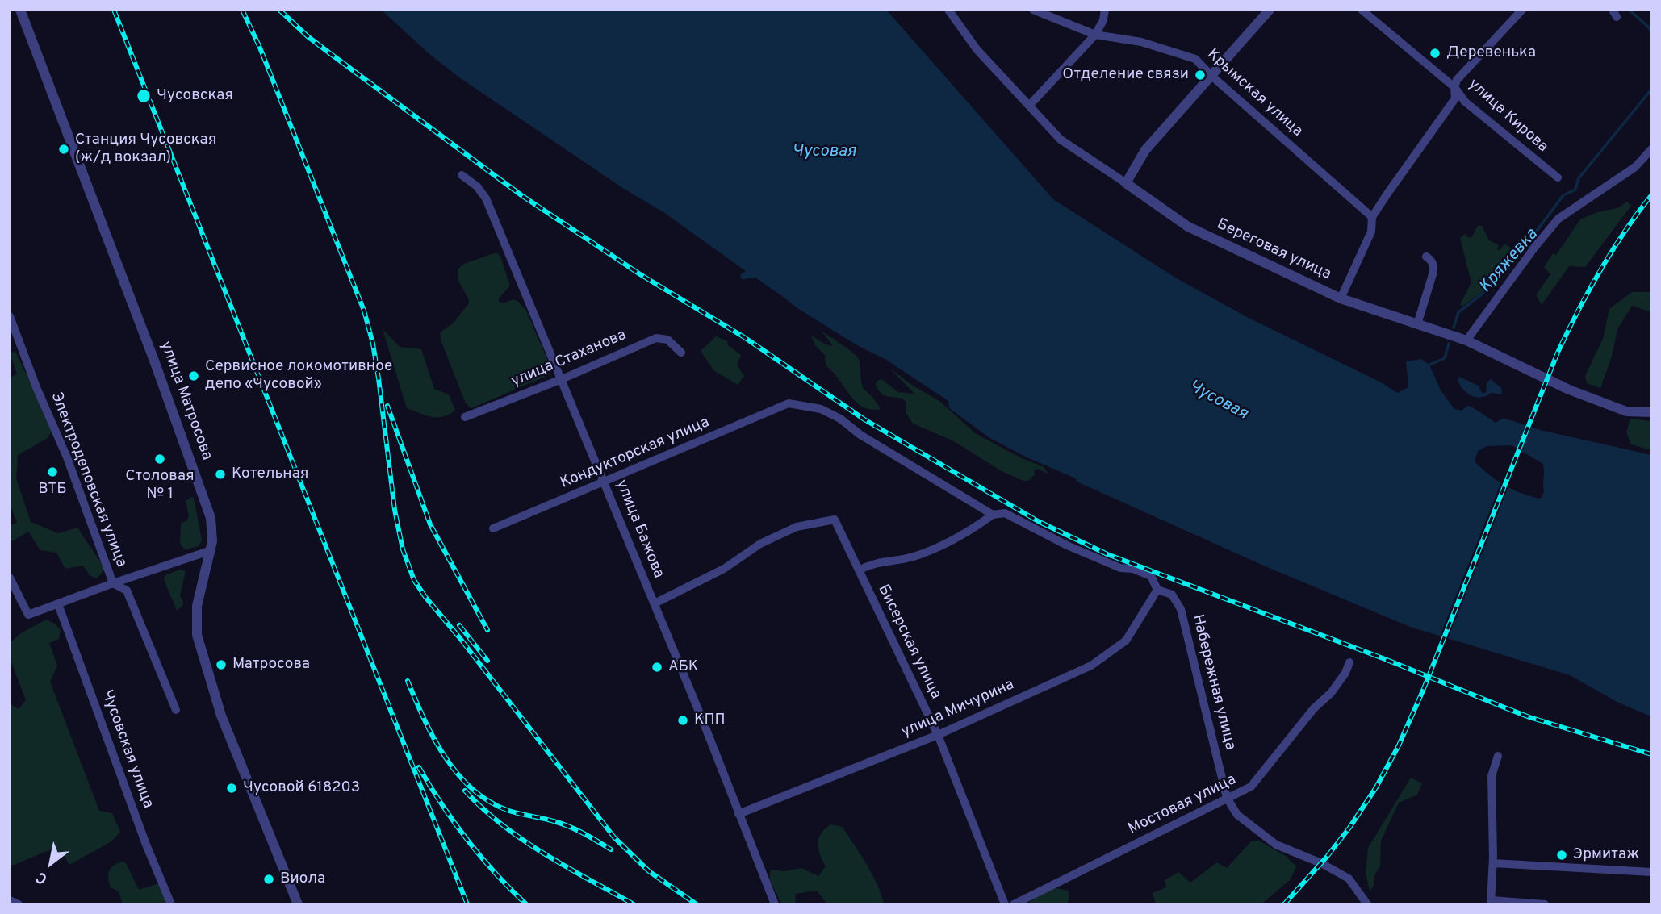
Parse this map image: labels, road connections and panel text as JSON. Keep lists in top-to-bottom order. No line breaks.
{"streets":{"street":["Крымская улица","улица Кирова","Береговая улица","улица Стаханова","улица Матросова","Кондукторская улица","Электродеповская улица","улица Бажова","Бисерская улица","Набережная улица","улица Мичурина","Чусовская улица","Мостовая улица"]},"crossings":[["улица Стаханова","улица Бажова"],["Кондукторская улица","улица Бажова"],["Кондукторская улица","Набережная улица"],["улица Бажова","Бисерская улица"],["улица Бажова","улица Мичурина"],["Бисерская улица","улица Мичурина"],["Набережная улица","улица Мичурина"],["Набережная улица","Мостовая улица"]],"water":["Чусовая","Кряжевка"],"places":["Деревенька","Отделение связи","Чусовская","Станция Чусовская (ж/д вокзал)","Сервисное локомотивное депо «Чусовой»","Столовая № 1","ВТБ","Котельная","Матросова","АБК","КПП","Чусовой 618203","Эрмитаж","Виола"],"north":"bottom left"}
